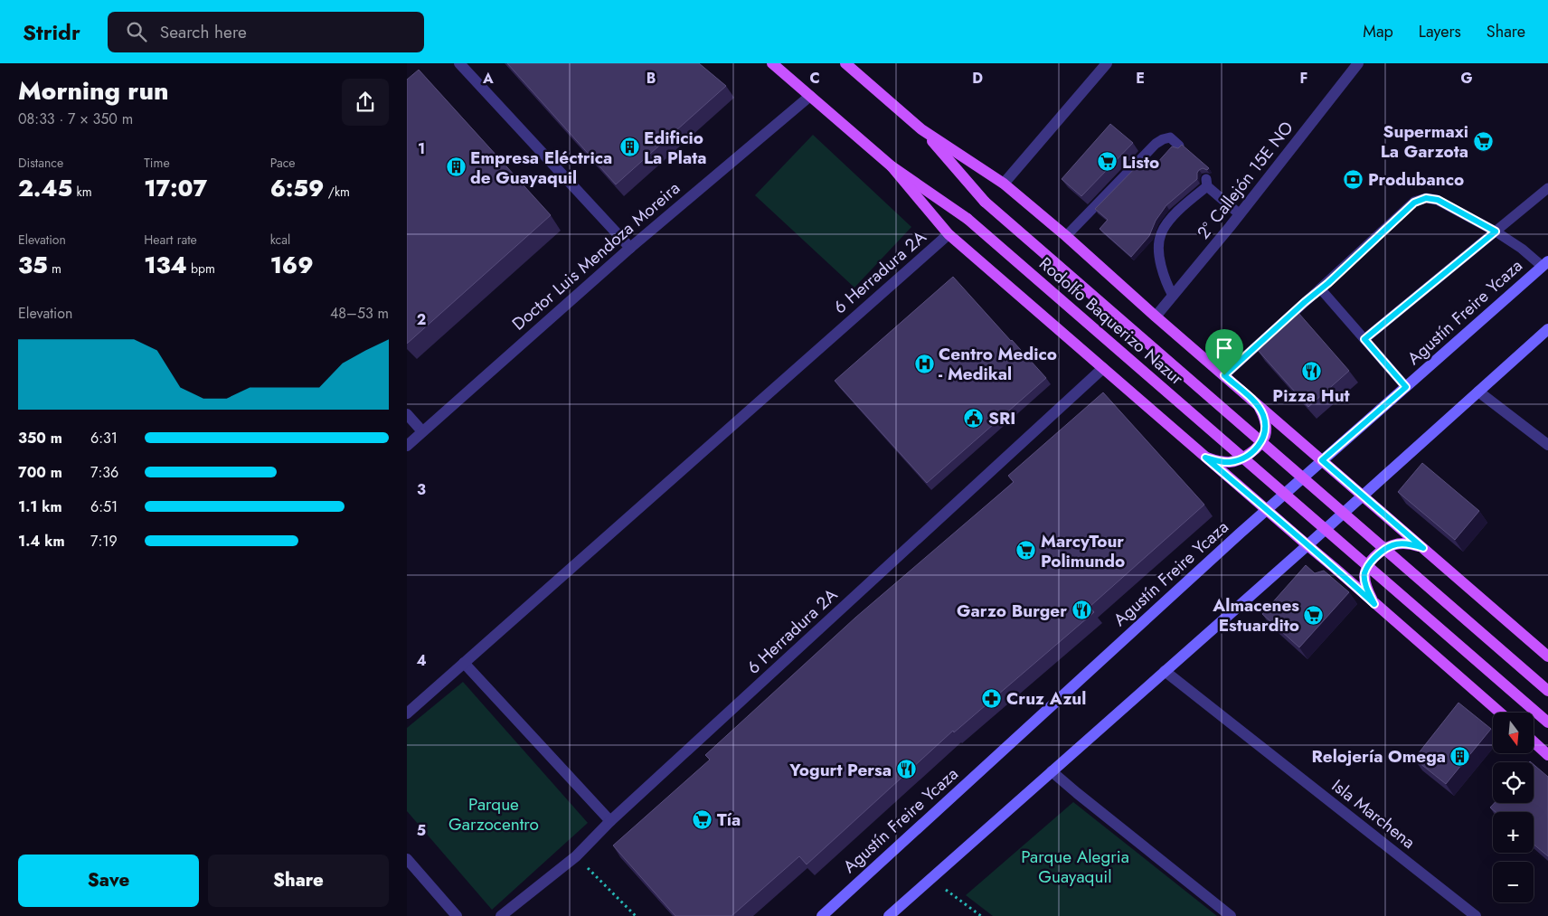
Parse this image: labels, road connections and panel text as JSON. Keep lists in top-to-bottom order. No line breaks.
{"streets":{"main road":["Agustín Freire Ycaza","Rodolfo Baquerizo Nazur"],"street":["2° Callejón 15E NO","Doctor Luis Mendoza Moreira","6 Herradura 2A","Isla Marchena"]},"parks":["Parque Garzocentro","Parque Alegria Guayaquil"],"places":{"supermarket":["Supermaxi La Garzota","Listo","MarcyTour Polimundo","Almacenes Estuardito","Tía"],"building":["Edificio La Plata","Empresa Eléctrica de Guayaquil","Relojería Omega"],"bank":["Produbanco"],"hospital":["Centro Medico - Medikal"],"restaurant":["Pizza Hut","Garzo Burger","Yogurt Persa"],"public building":["SRI"],"pharmacy":["Cruz Azul"]},"north":"bottom","page":{"header":"Stridr","search":"Search here","nav":["Map","Layers","Share"],"heading":["Morning run","08:33 · 7 × 350 m"],"stats":[["Distance","2.45 km"],["Time","17:07"],["Pace","6:59 /km"],["Elevation","35 m"],["Heart rate","134 bpm"],["kcal","169"]],"chart":["Elevation","48–53 m"],"list":[{"name":"350 m","note":"6:31"},{"name":"700 m","note":"7:36"},{"name":"1.1 km","note":"6:51"},{"name":"1.4 km","note":"7:19"}],"map_buttons":["+","−"],"buttons":["Save","Share"]},"grid":{"columns":["A","B","C","D","E","F","G"],"rows":["1","2","3","4","5"]}}
